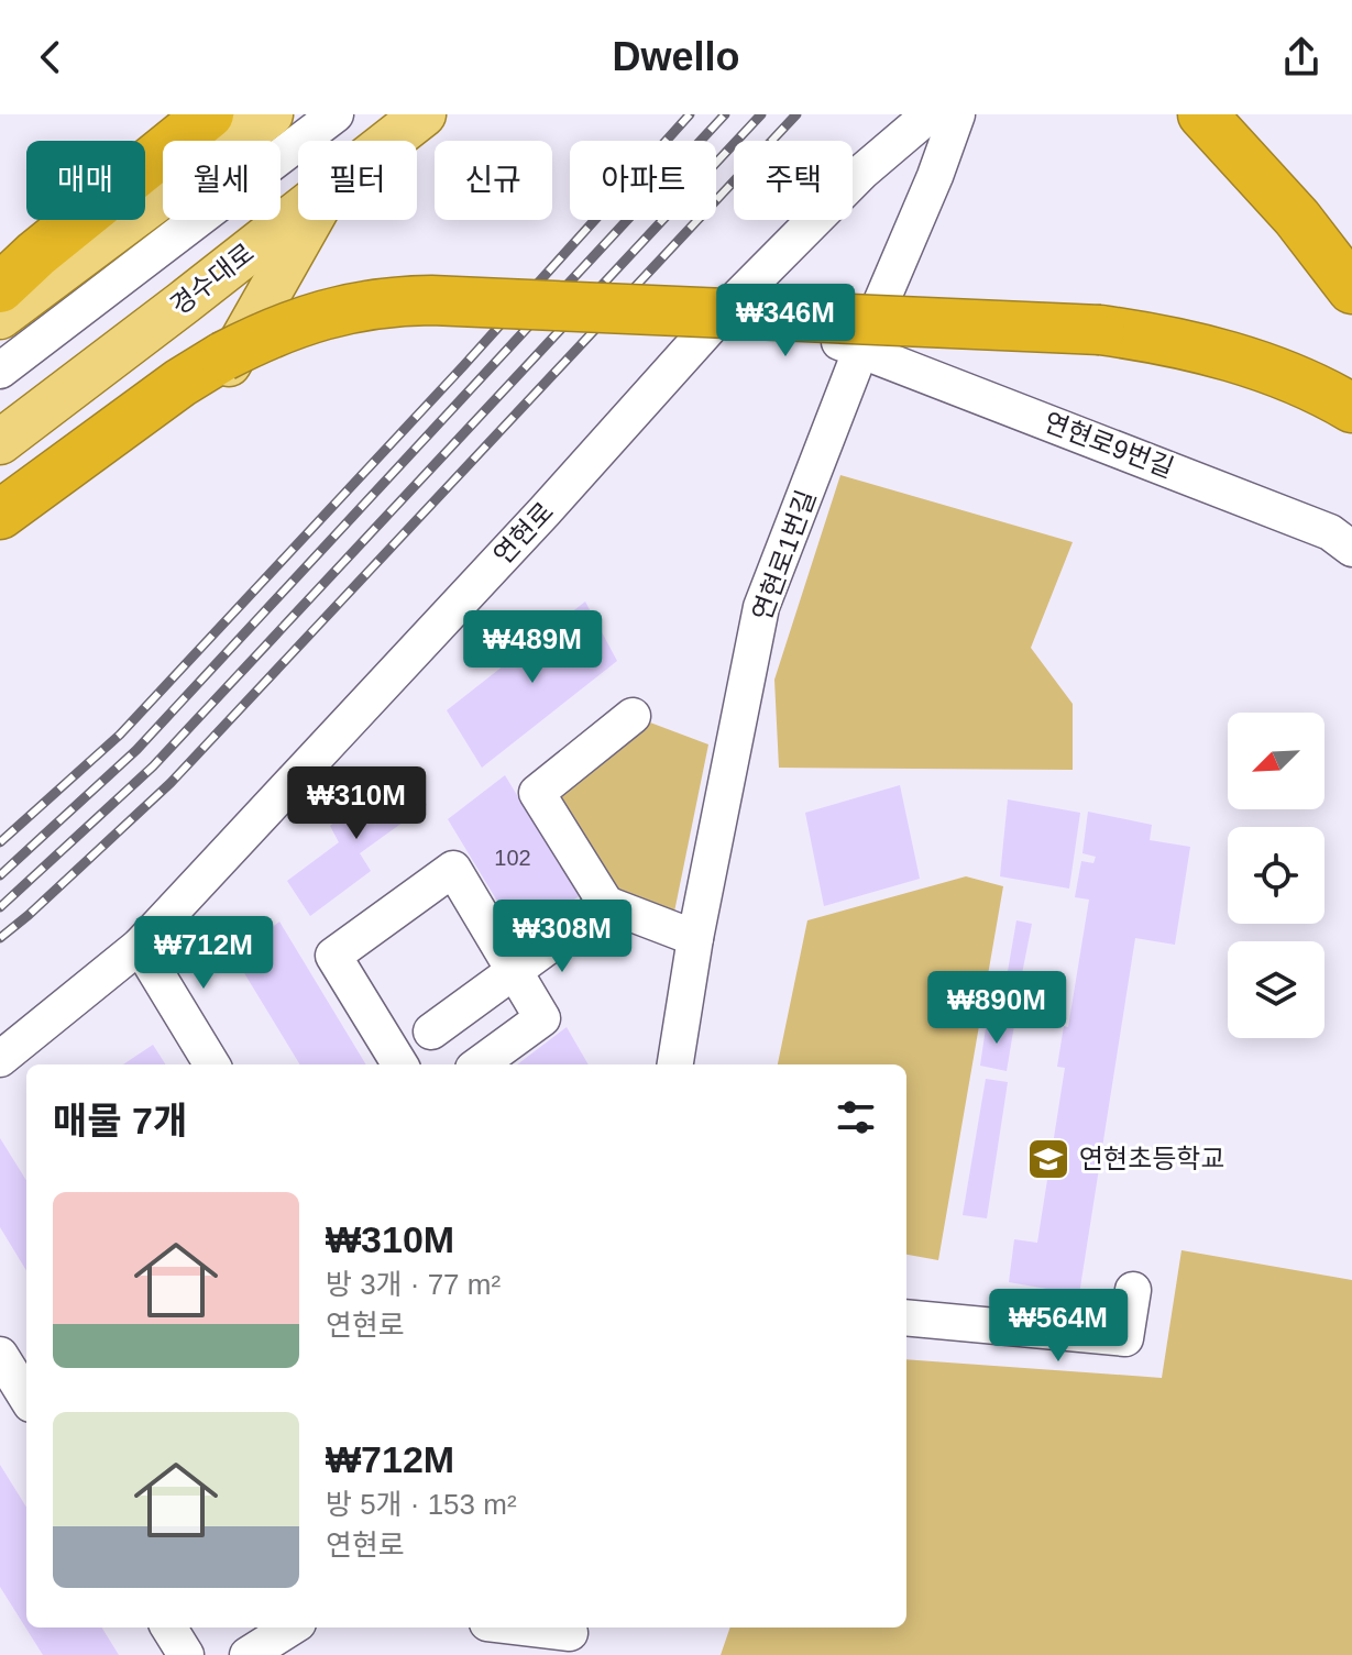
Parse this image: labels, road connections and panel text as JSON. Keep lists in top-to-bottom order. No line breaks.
{"streets":{"main road":["경수대로"],"street":["연현로9번길","연현로","연현로1번길"]},"crossings":[["연현로9번길","연현로"],["연현로9번길","연현로1번길"]],"places":{"school or university":["연현초등학교"]},"house_numbers":["102"],"north":"bottom left","page":{"header":"Dwello","chip":["매매","월세","필터","신규","아파트","주택"],"price":["₩346M","₩489M","₩310M","₩308M","₩712M","₩890M","₩564M"],"heading":"매물 7개","list":[{"name":"₩310M","note":"방 3개 · 77 m² · 연현로"},{"name":"₩712M","note":"방 5개 · 153 m² · 연현로"}]}}
